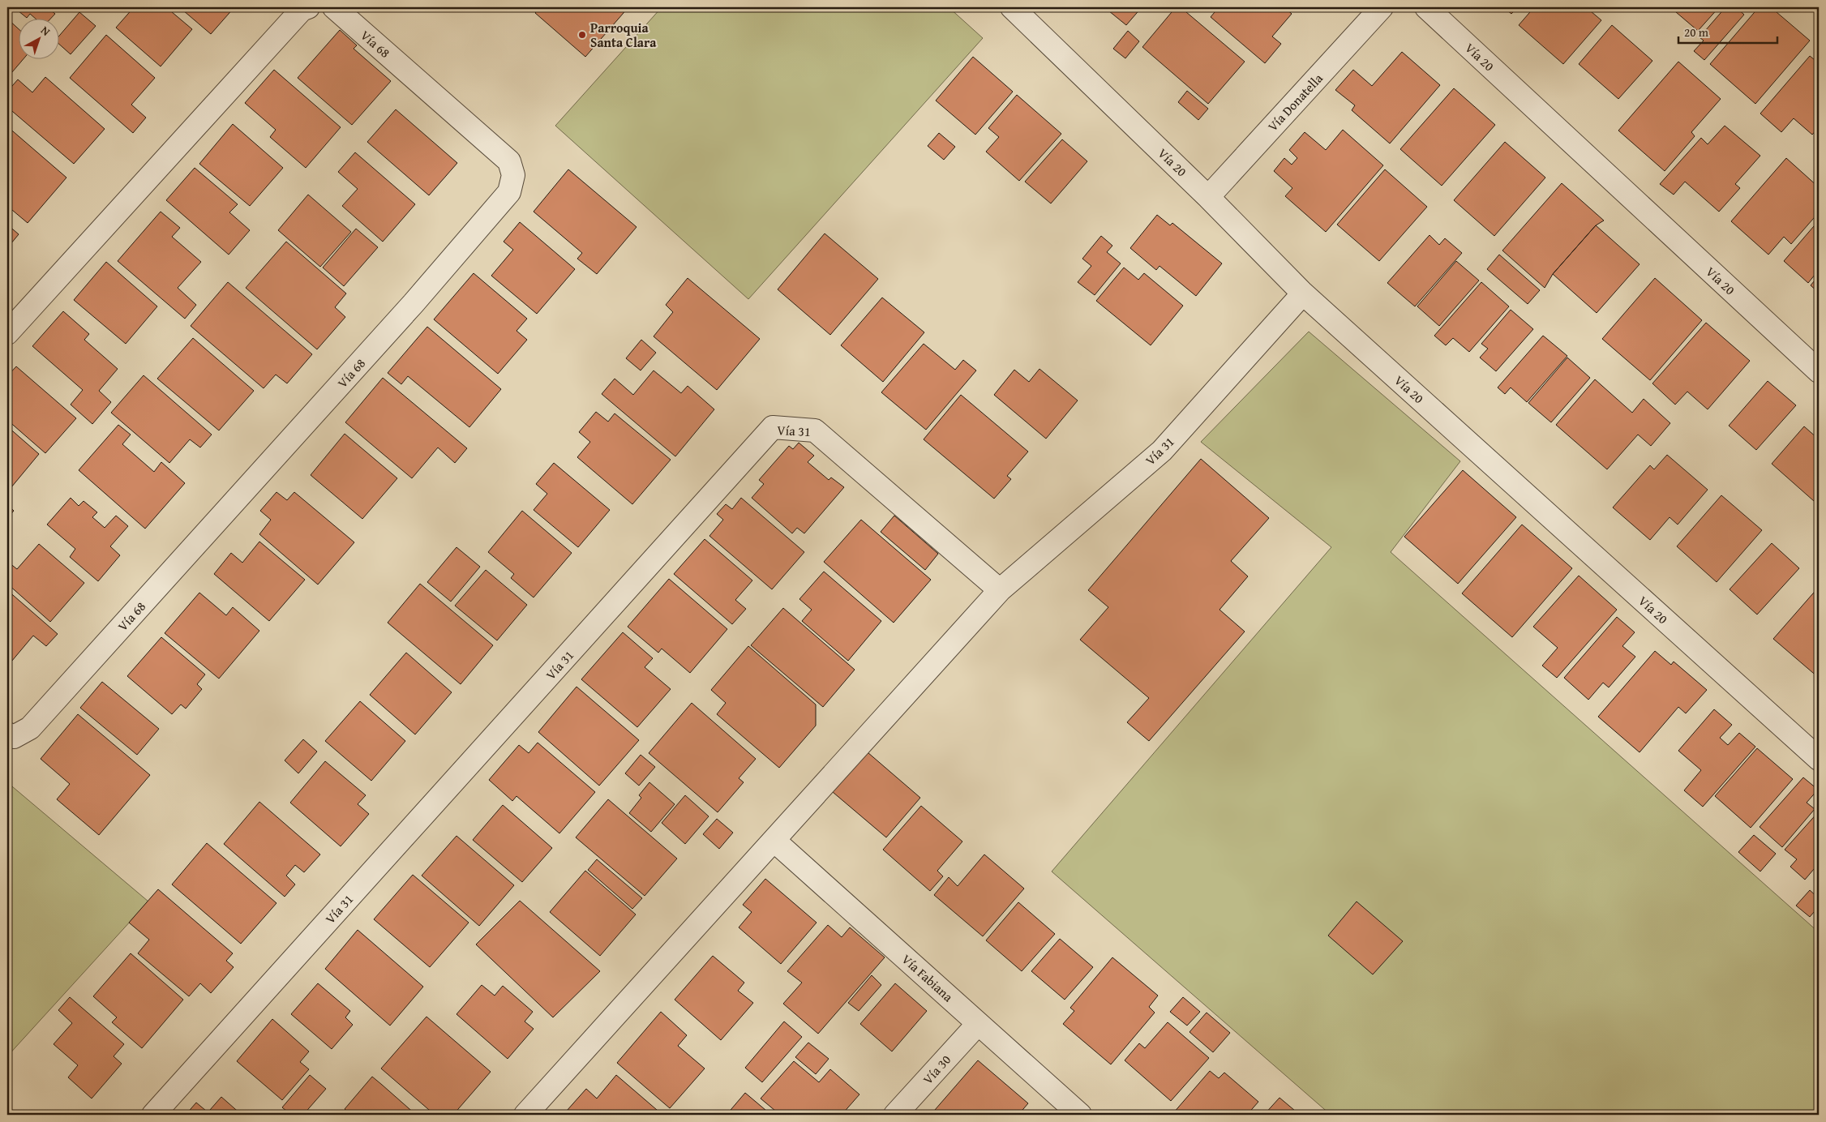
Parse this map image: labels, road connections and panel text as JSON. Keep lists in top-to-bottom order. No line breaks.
{"streets":{"street":["Vía 68","Vía 20","Vía Donatella","Vía 31","Vía Fabiana","Vía 30"]},"crossings":[["Vía 20","Vía Donatella"],["Vía 20","Vía 31"],["Vía 31","Vía Fabiana"],["Vía Fabiana","Vía 30"]],"places":["Parroquia Santa Clara"],"scale_bar":"20 m","north":"top right"}
